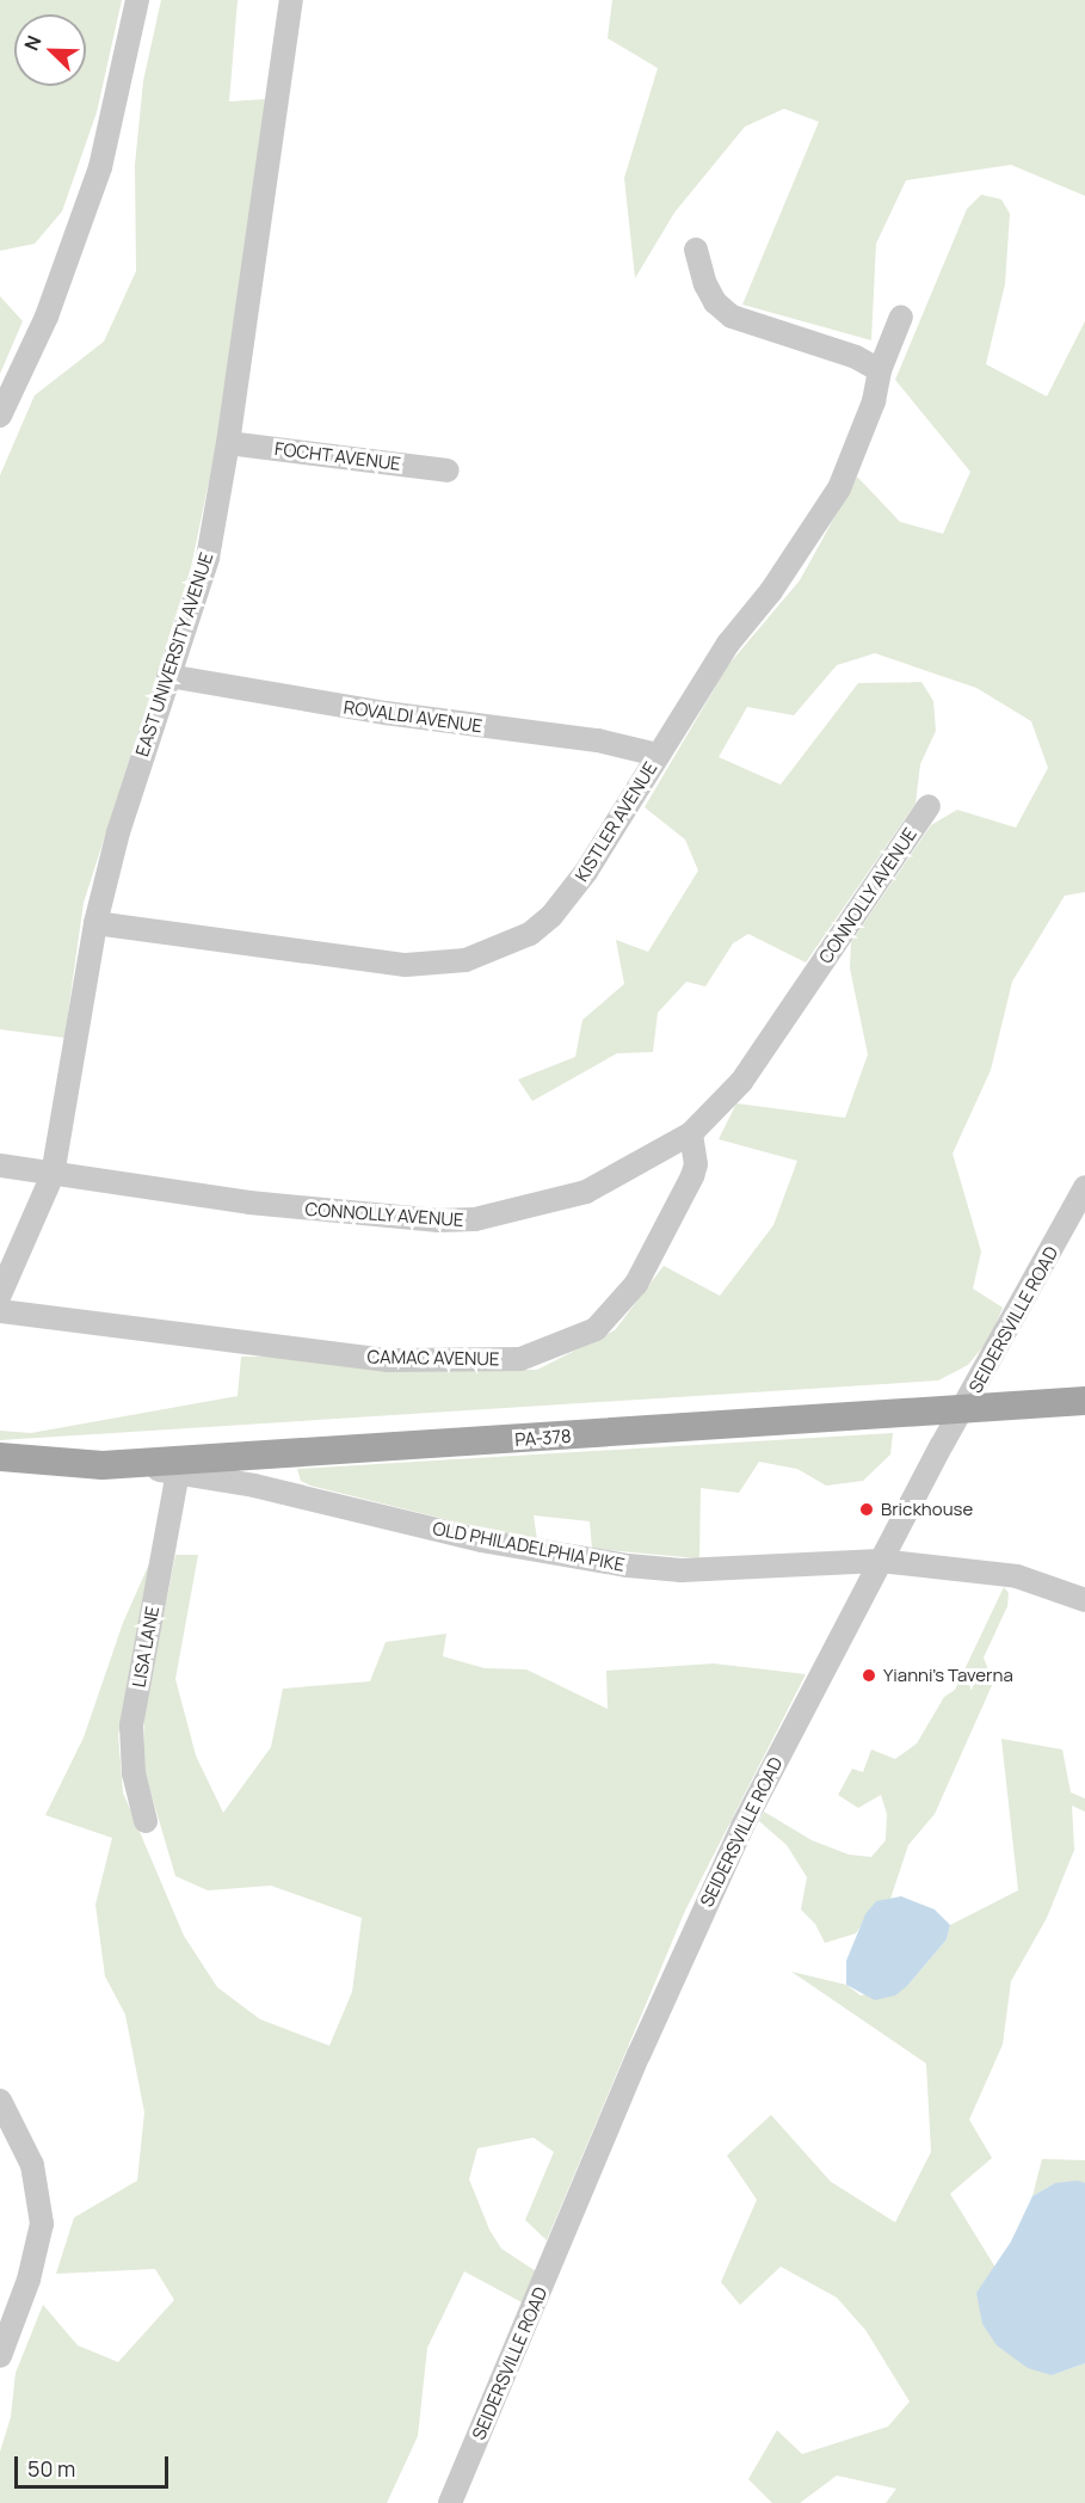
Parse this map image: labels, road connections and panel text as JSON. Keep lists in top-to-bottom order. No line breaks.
{"streets":{"main road":["PA-378"],"street":["FOCHT AVENUE","EAST UNIVERSITY AVENUE","ROVALDI AVENUE","KISTLER AVENUE","CONNOLLY AVENUE","SEIDERSVILLE ROAD","CAMAC AVENUE","OLD PHILADELPHIA PIKE","LISA LANE"]},"crossings":[["FOCHT AVENUE","EAST UNIVERSITY AVENUE"],["EAST UNIVERSITY AVENUE","ROVALDI AVENUE"],["EAST UNIVERSITY AVENUE","KISTLER AVENUE"],["EAST UNIVERSITY AVENUE","CONNOLLY AVENUE"],["ROVALDI AVENUE","KISTLER AVENUE"],["CONNOLLY AVENUE","CAMAC AVENUE"],["SEIDERSVILLE ROAD","PA-378"],["SEIDERSVILLE ROAD","OLD PHILADELPHIA PIKE"],["PA-378","OLD PHILADELPHIA PIKE"],["OLD PHILADELPHIA PIKE","LISA LANE"]],"places":["Brickhouse","Yianni's Taverna"],"scale_bar":"50 m","north":"top left"}
